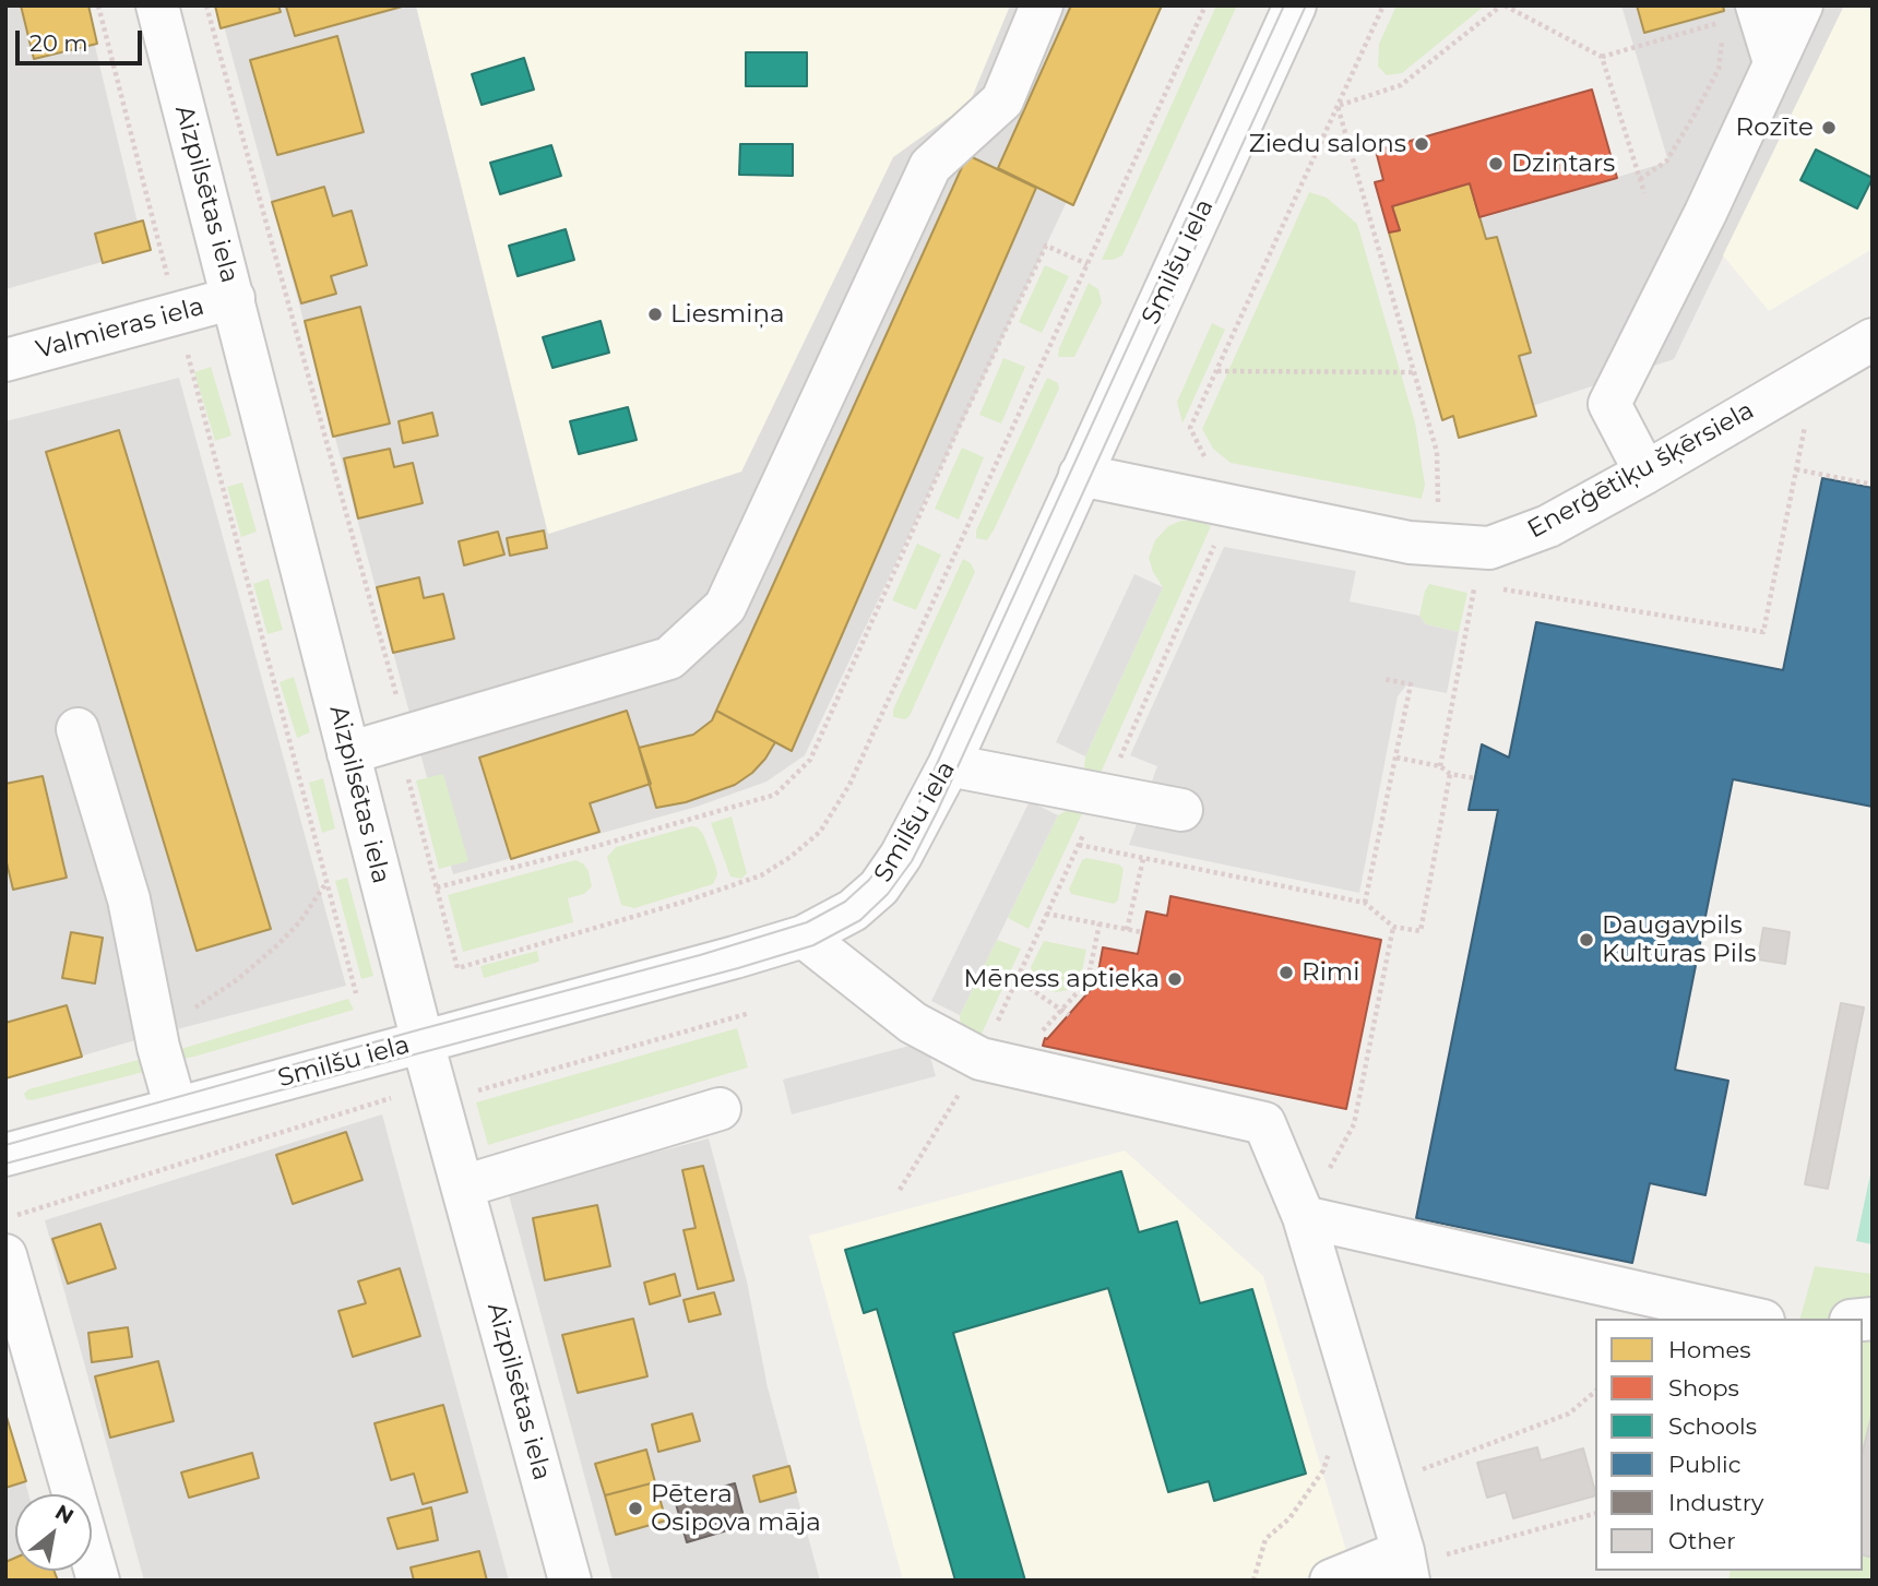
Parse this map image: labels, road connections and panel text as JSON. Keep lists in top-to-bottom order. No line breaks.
{"streets":{"street":["Aizpilsētas iela","Smilšu iela","Valmieras iela","Enerģētiķu šķērsiela"]},"crossings":[["Aizpilsētas iela","Smilšu iela"],["Aizpilsētas iela","Valmieras iela"],["Smilšu iela","Enerģētiķu šķērsiela"]],"places":["Rozīte","Ziedu salons","Dzintars","Liesmiņa","Daugavpils Kultūras Pils","Rimi","Mēness aptieka","Pētera Osipova māja"],"legend":["Homes","Shops","Schools","Public","Industry","Other"],"scale_bar":"20 m","north":"top right"}
